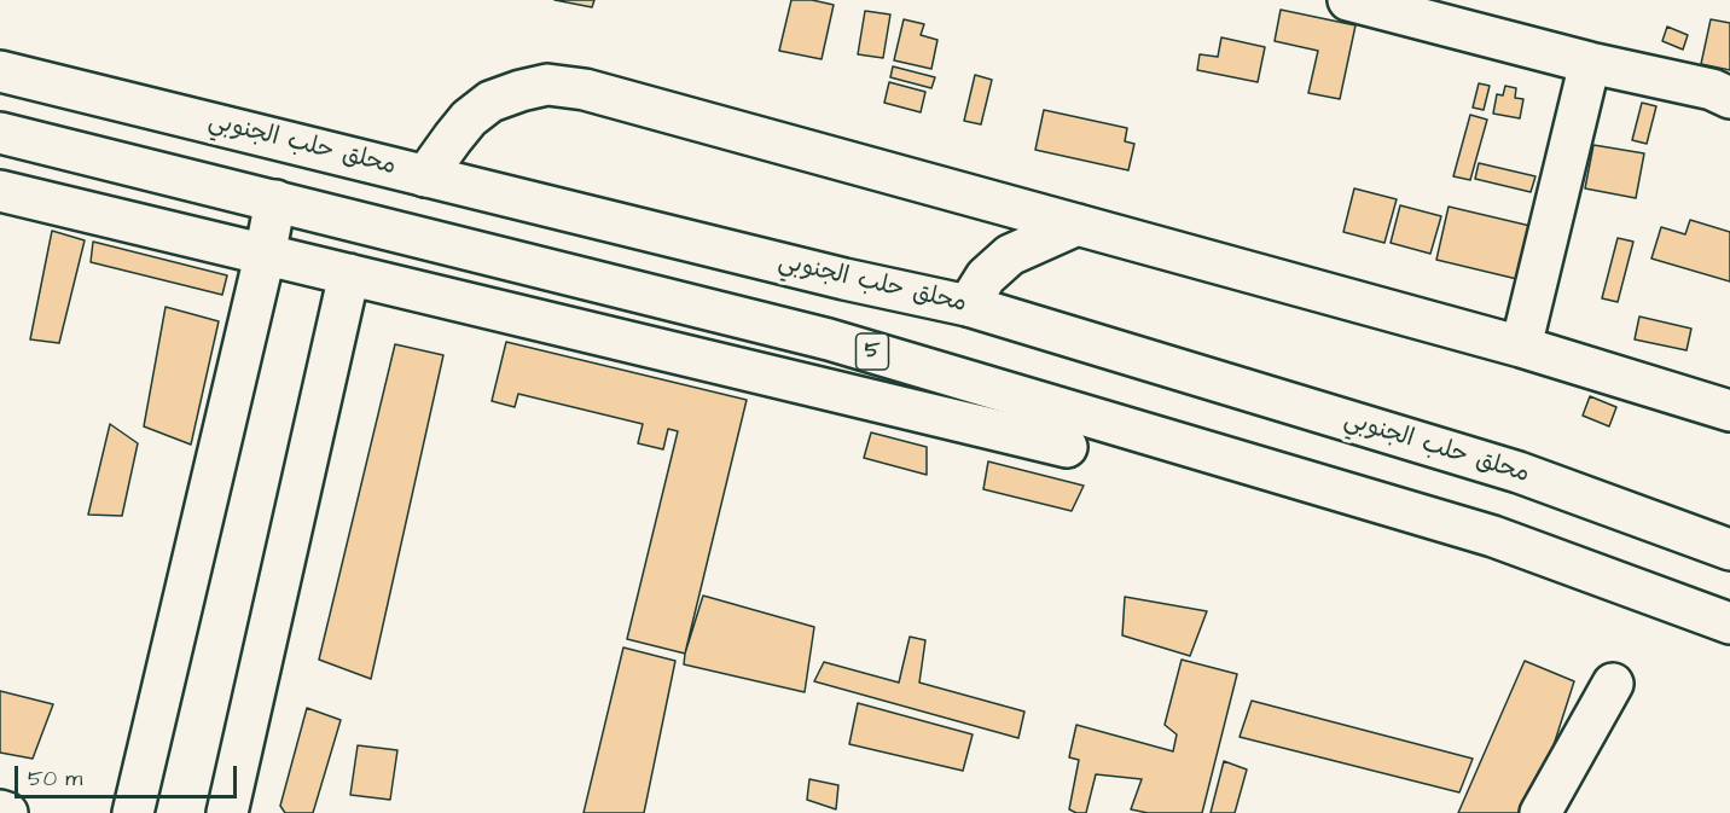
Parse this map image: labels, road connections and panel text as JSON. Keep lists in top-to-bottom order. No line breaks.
{"streets":{"main road":["محلق حلب الجنوبي","5"]},"scale_bar":"50 m"}
